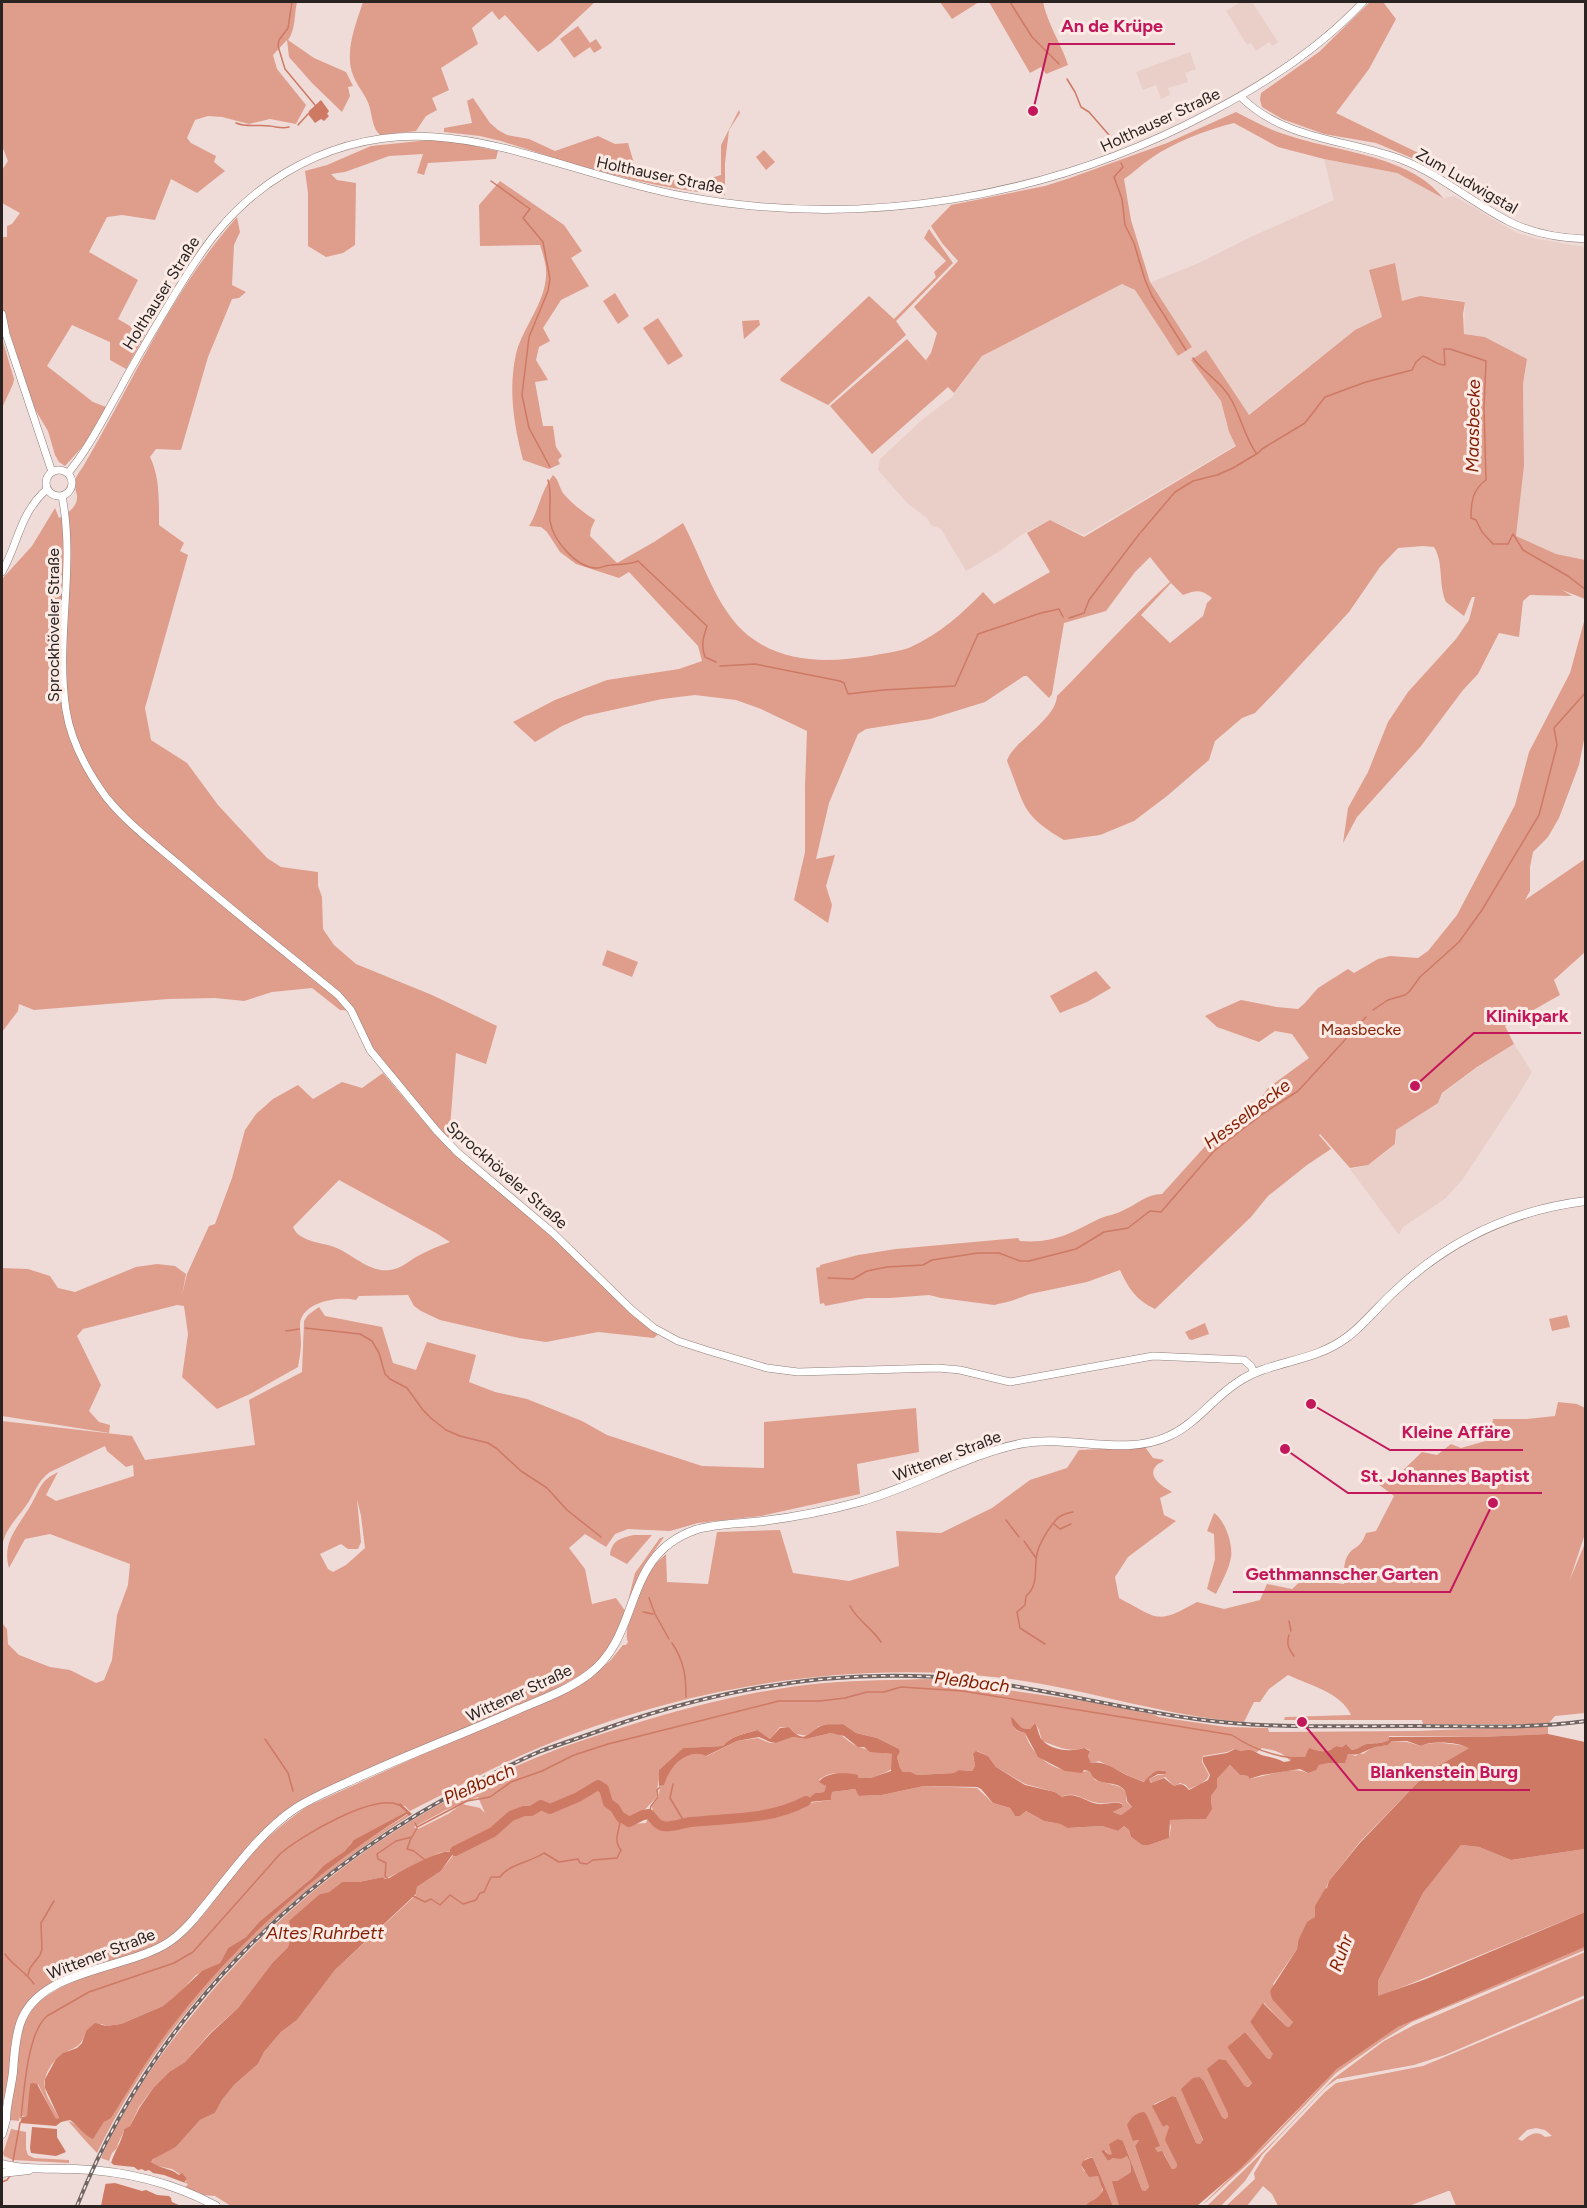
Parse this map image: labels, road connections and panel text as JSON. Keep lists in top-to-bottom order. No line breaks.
{"streets":{"main road":["Wittener Straße"],"street":["Holthauser Straße","Zum Ludwigstal","Sprockhöveler Straße"]},"crossings":[["Holthauser Straße","Zum Ludwigstal"],["Holthauser Straße","Sprockhöveler Straße"],["Sprockhöveler Straße","Wittener Straße"]],"water":["Maasbecke","Hesselbecke","Pleßbach","Altes Ruhrbett","Ruhr"],"parks":["Maasbecke"],"places":["An de Krüpe","Klinikpark","Kleine Affäre","St. Johannes Baptist","Gethmannscher Garten","Blankenstein Burg"]}
